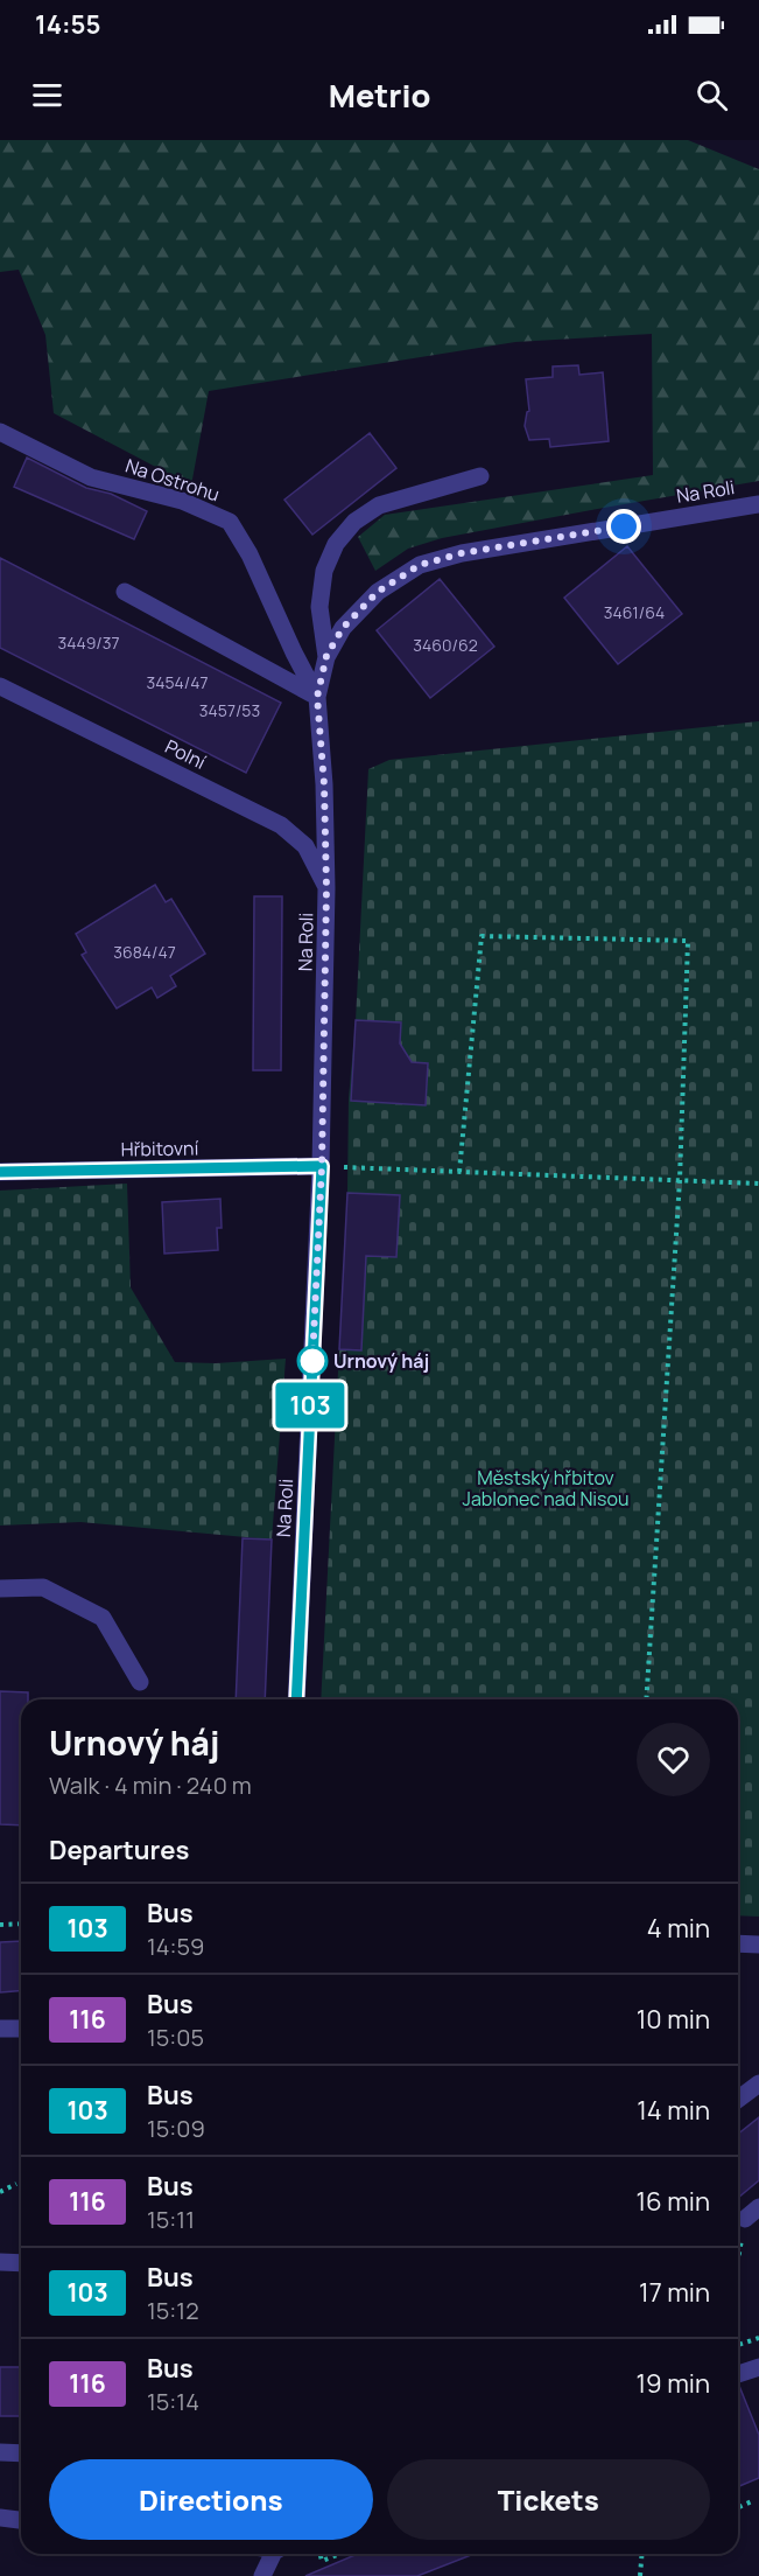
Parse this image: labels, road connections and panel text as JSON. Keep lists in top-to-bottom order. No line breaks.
{"streets":{"street":["Na Ostrohu","Na Roli","Polní","Hřbitovní"]},"crossings":[["Na Ostrohu","Na Roli"],["Na Roli","Polní"],["Na Roli","Hřbitovní"]],"parks":["Městský hřbitov Jablonec nad Nisou"],"places":["Urnový háj"],"lines":["bus line 103"],"house_numbers":["3461/64","3449/37","3460/62","3454/47","3457/53","3684/47"],"page":{"status":"14:55","header":"Metrio","on_map":"103","heading":[["Urnový háj","Walk · 4 min · 240 m"],"Departures"],"list":[{"mark":"103","name":"Bus","note":"14:59","value":"4 min"},{"mark":"116","name":"Bus","note":"15:05","value":"10 min"},{"mark":"103","name":"Bus","note":"15:09","value":"14 min"},{"mark":"116","name":"Bus","note":"15:11","value":"16 min"},{"mark":"103","name":"Bus","note":"15:12","value":"17 min"},{"mark":"116","name":"Bus","note":"15:14","value":"19 min"}],"buttons":["Directions","Tickets"]}}
